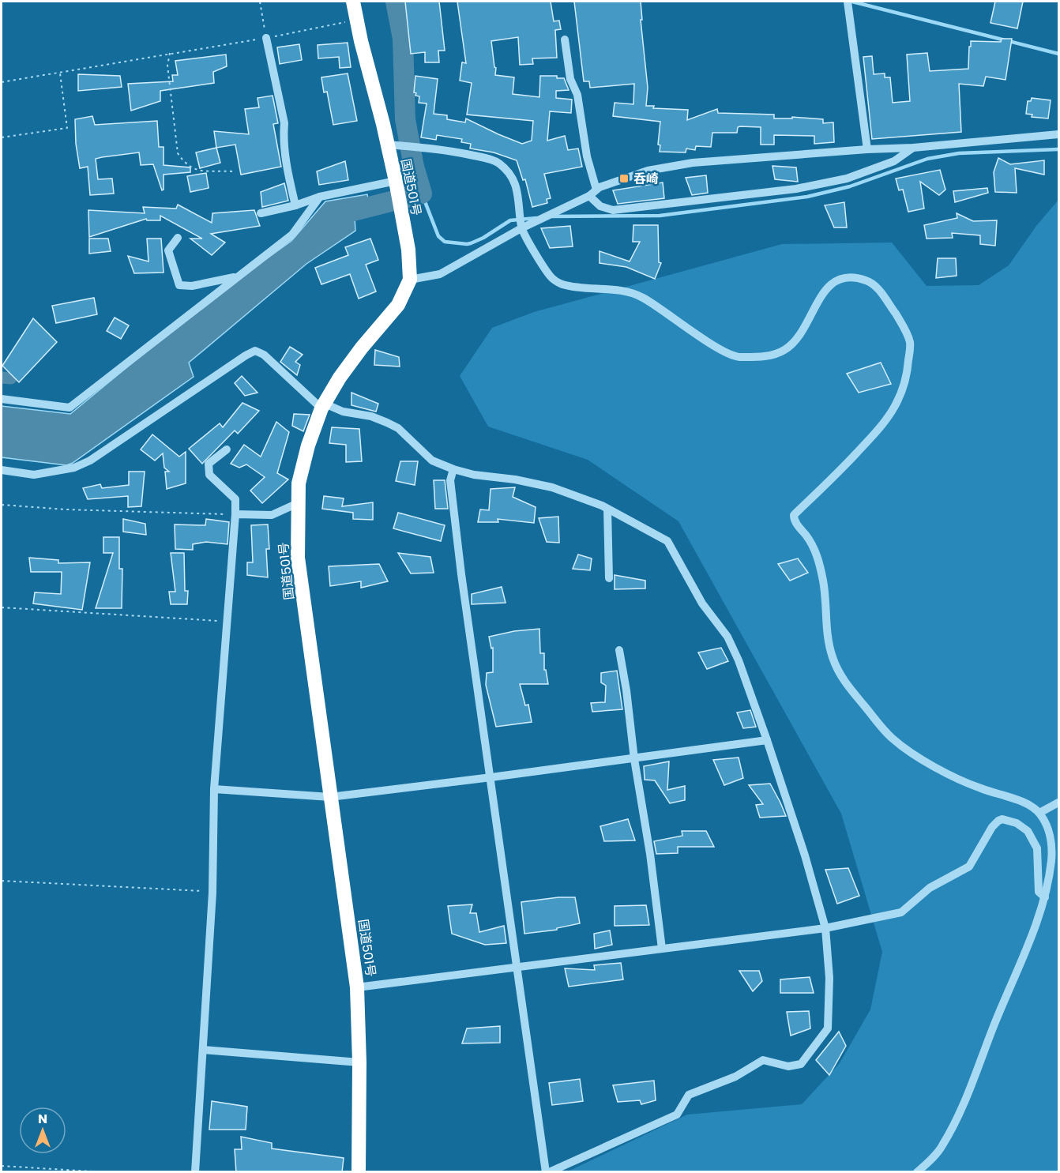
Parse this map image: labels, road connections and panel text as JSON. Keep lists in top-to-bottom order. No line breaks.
{"streets":{"highway":["国道501号"]},"places":{"transit":["呑崎"]},"north":"top"}
